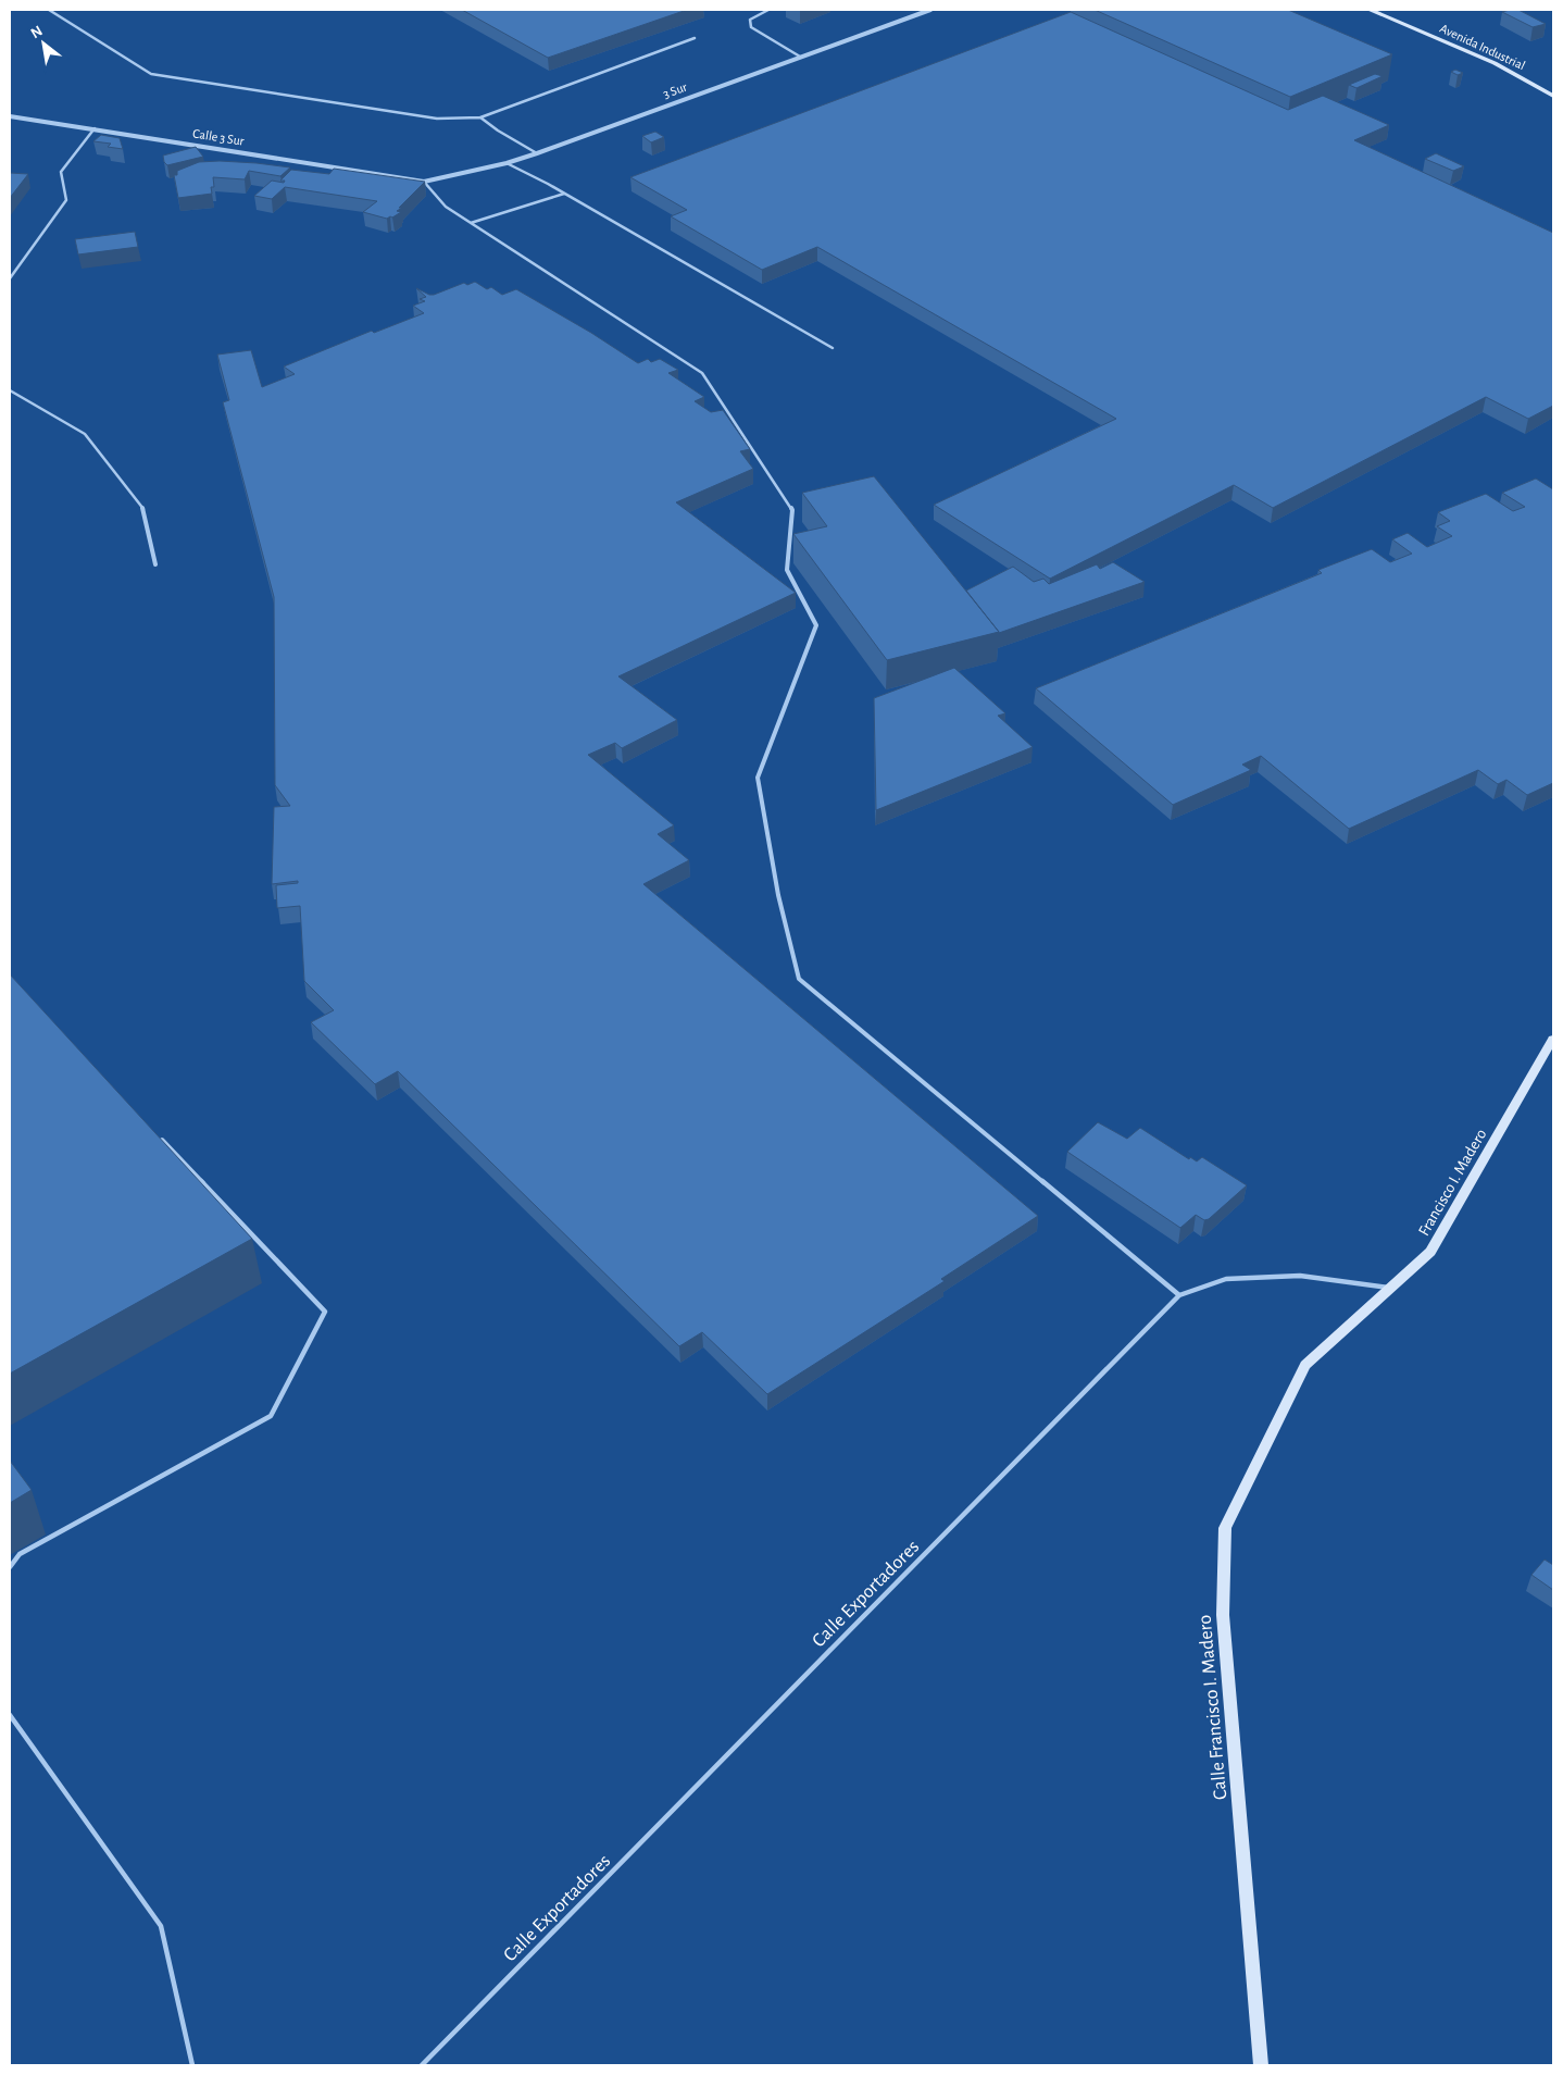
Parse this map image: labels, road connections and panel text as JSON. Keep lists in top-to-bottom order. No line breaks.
{"streets":{"street":["Avenida Industrial","3 Sur","Calle 3 Sur","Francisco I. Madero","Calle Francisco I. Madero"],"lane":["Calle Exportadores"]},"crossings":[["3 Sur","Calle 3 Sur"],["Francisco I. Madero","Calle Exportadores"],["Francisco I. Madero","Calle Francisco I. Madero"]],"north":"top left"}
